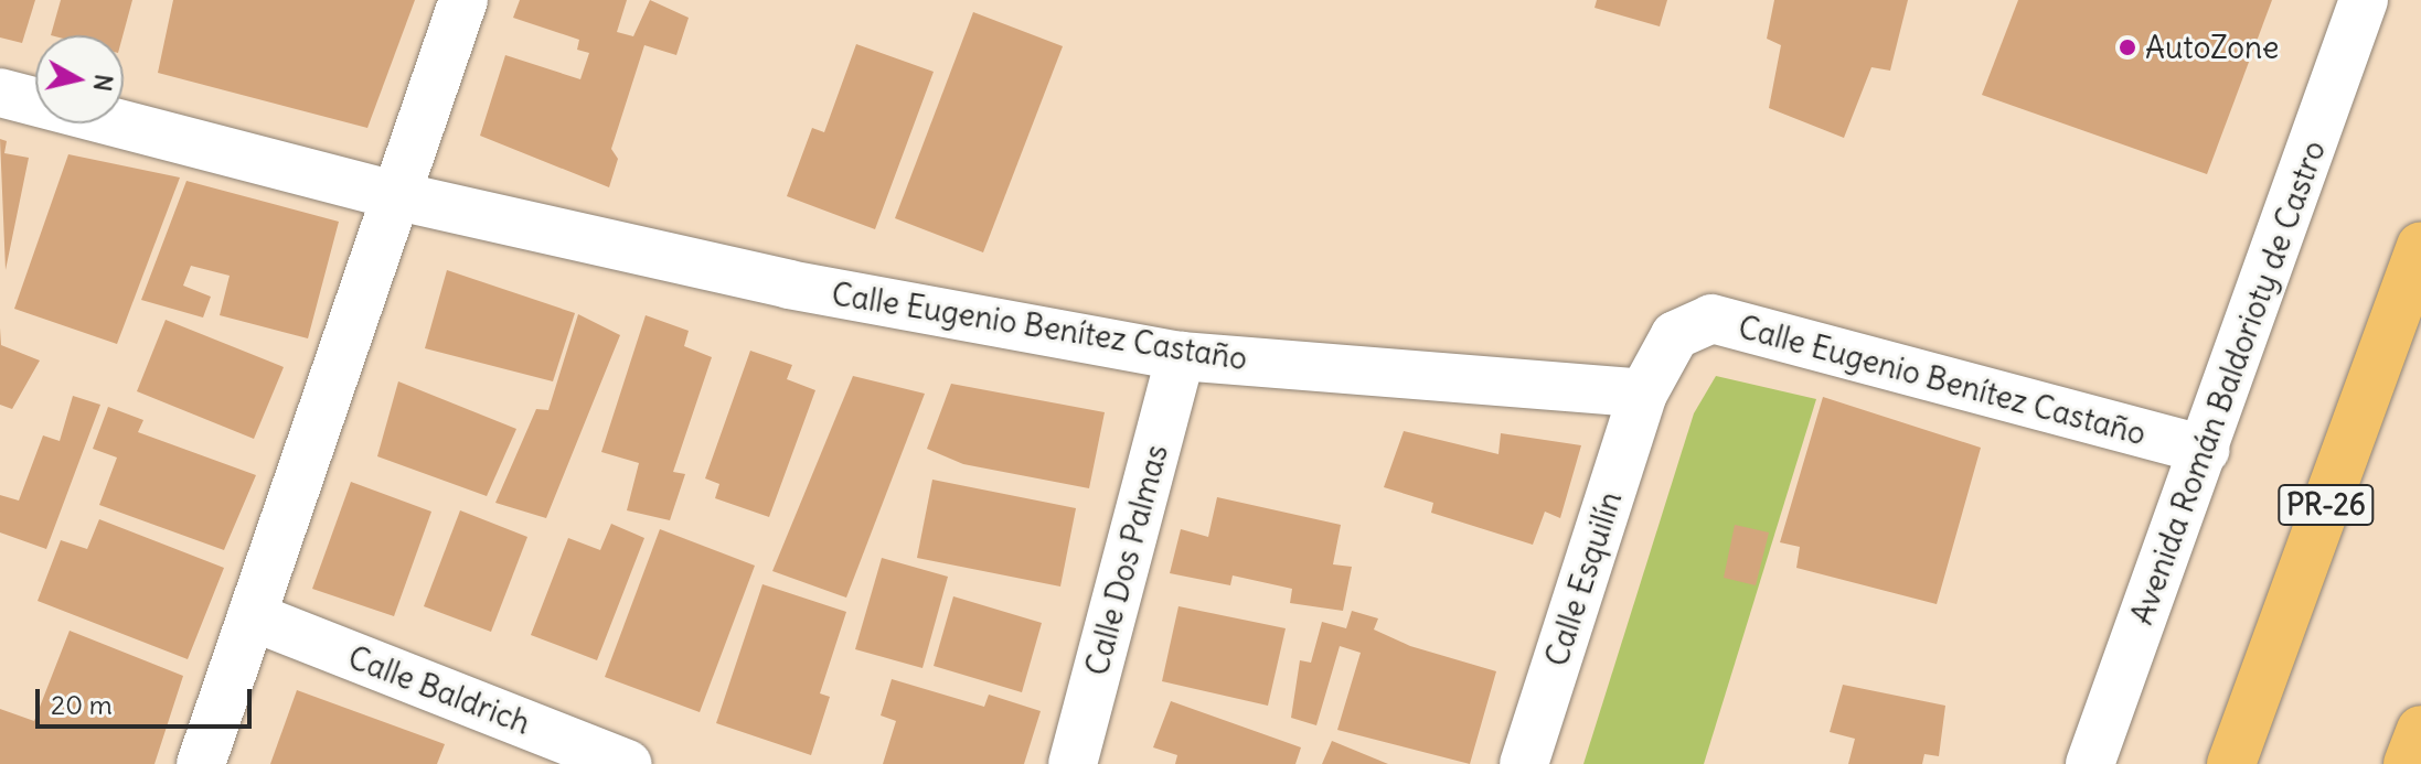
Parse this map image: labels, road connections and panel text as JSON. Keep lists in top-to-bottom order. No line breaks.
{"streets":{"highway":["PR-26"],"street":["Calle Eugenio Benítez Castaño","Avenida Román Baldorioty de Castro","Calle Dos Palmas","Calle Esquilín","Calle Baldrich"]},"crossings":[["Calle Eugenio Benítez Castaño","Avenida Román Baldorioty de Castro"],["Calle Eugenio Benítez Castaño","Calle Dos Palmas"],["Calle Eugenio Benítez Castaño","Calle Esquilín"]],"places":["AutoZone"],"scale_bar":"20 m","north":"right"}
